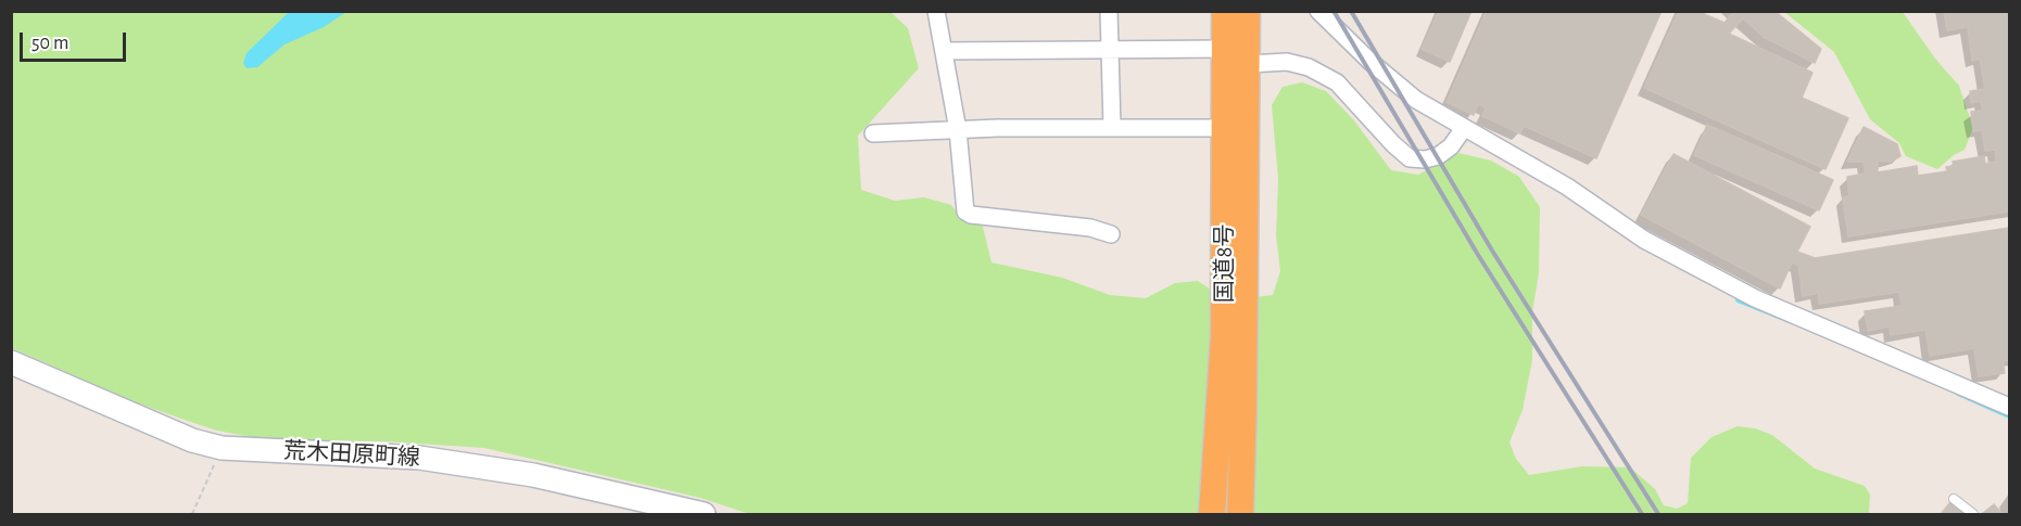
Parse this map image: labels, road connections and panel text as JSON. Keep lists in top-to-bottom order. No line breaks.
{"streets":{"highway":["国道8号"],"main road":["荒木田原町線"]},"scale_bar":"50 m"}
